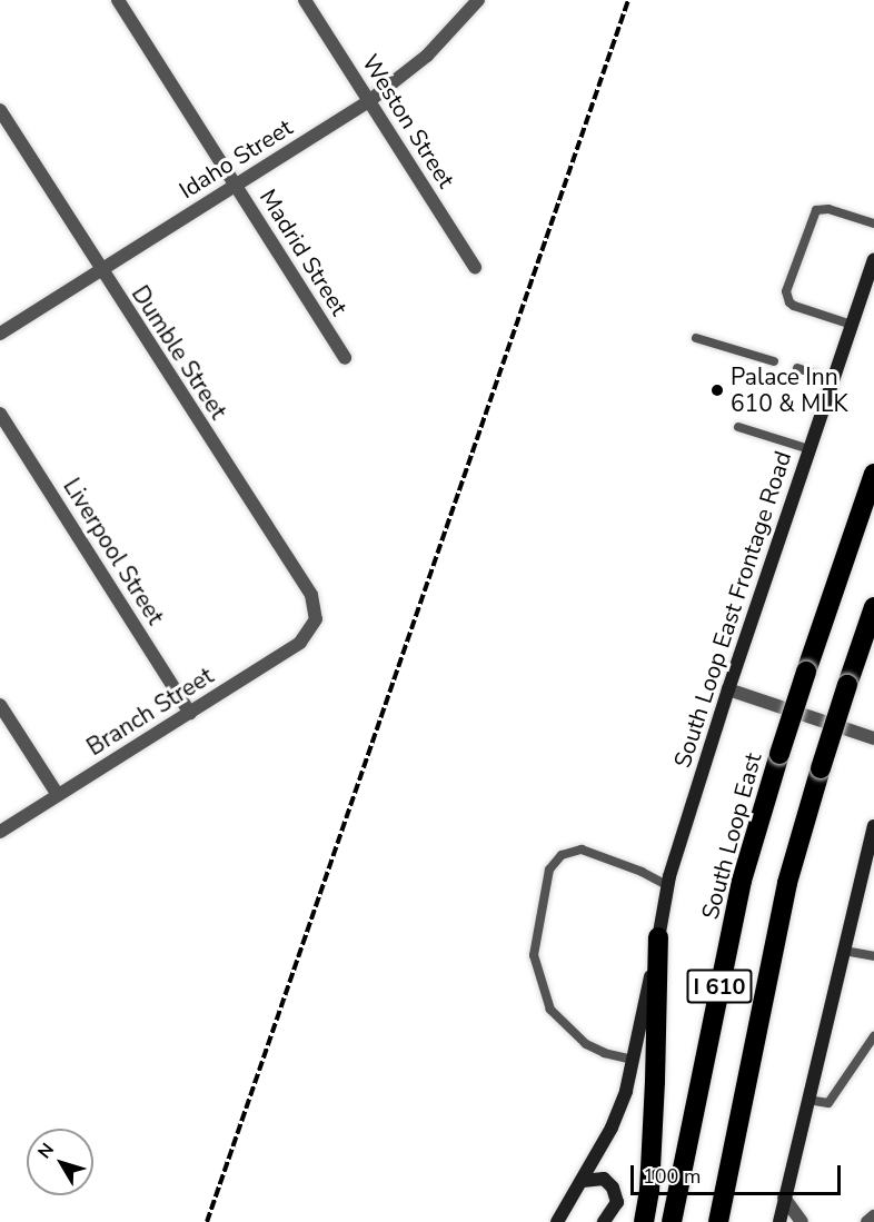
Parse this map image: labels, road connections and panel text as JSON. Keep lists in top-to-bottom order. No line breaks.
{"streets":{"highway":["South Loop East","I 610"],"main road":["South Loop East Frontage Road"],"street":["Weston Street","Idaho Street","Madrid Street","Dumble Street","Liverpool Street","Branch Street"]},"crossings":[["Weston Street","Idaho Street"],["Idaho Street","Madrid Street"],["Idaho Street","Dumble Street"],["Dumble Street","Branch Street"],["Liverpool Street","Branch Street"]],"places":["Palace Inn 610 & MLK"],"scale_bar":"100 m","north":"top left"}
